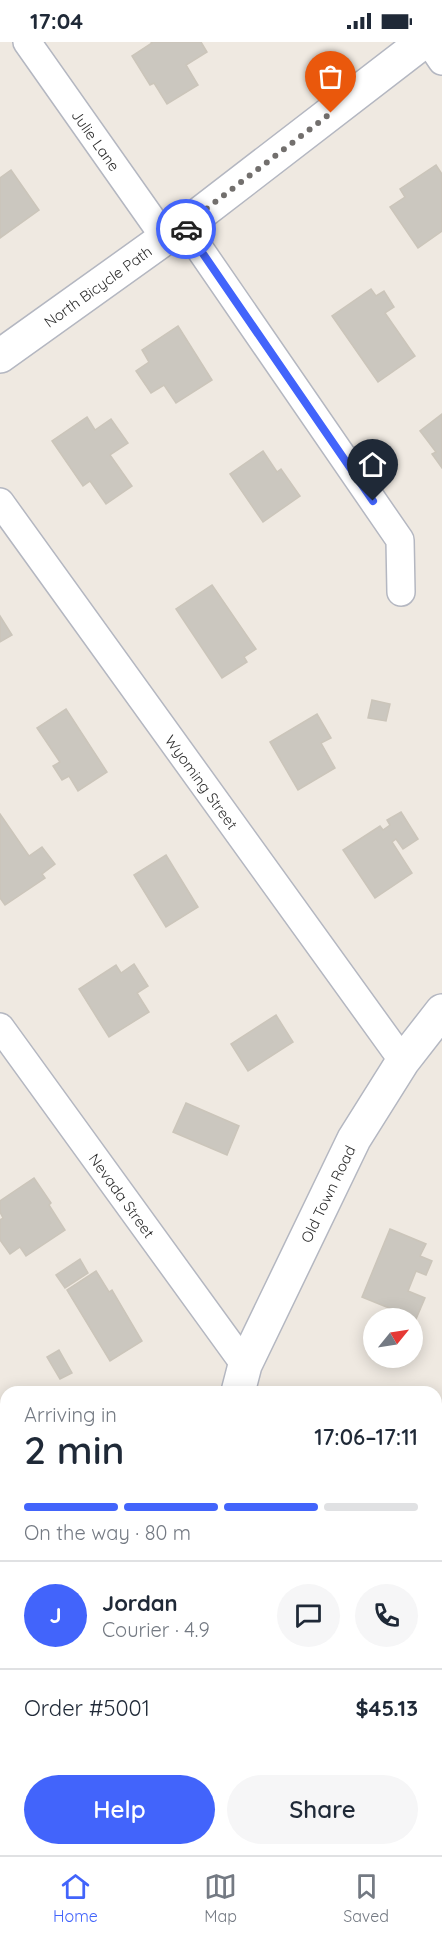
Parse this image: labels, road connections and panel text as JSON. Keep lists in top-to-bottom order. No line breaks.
{"streets":{"street":["Julie Lane","North Bicycle Path","Wyoming Street","Old Town Road","Nevada Street"]},"crossings":[["Julie Lane","North Bicycle Path"],["Wyoming Street","Old Town Road"],["Old Town Road","Nevada Street"]],"north":"top right","page":{"status":"17:04","heading":["2 min","Arriving in","17:06–17:11"],"panel":["Jordan","Courier · 4.9","Order #5001","$45.13"],"bar":"On the way · 80 m","round":"J","buttons":["Help","Share"],"tabs":["Home","Map","Saved"]}}
